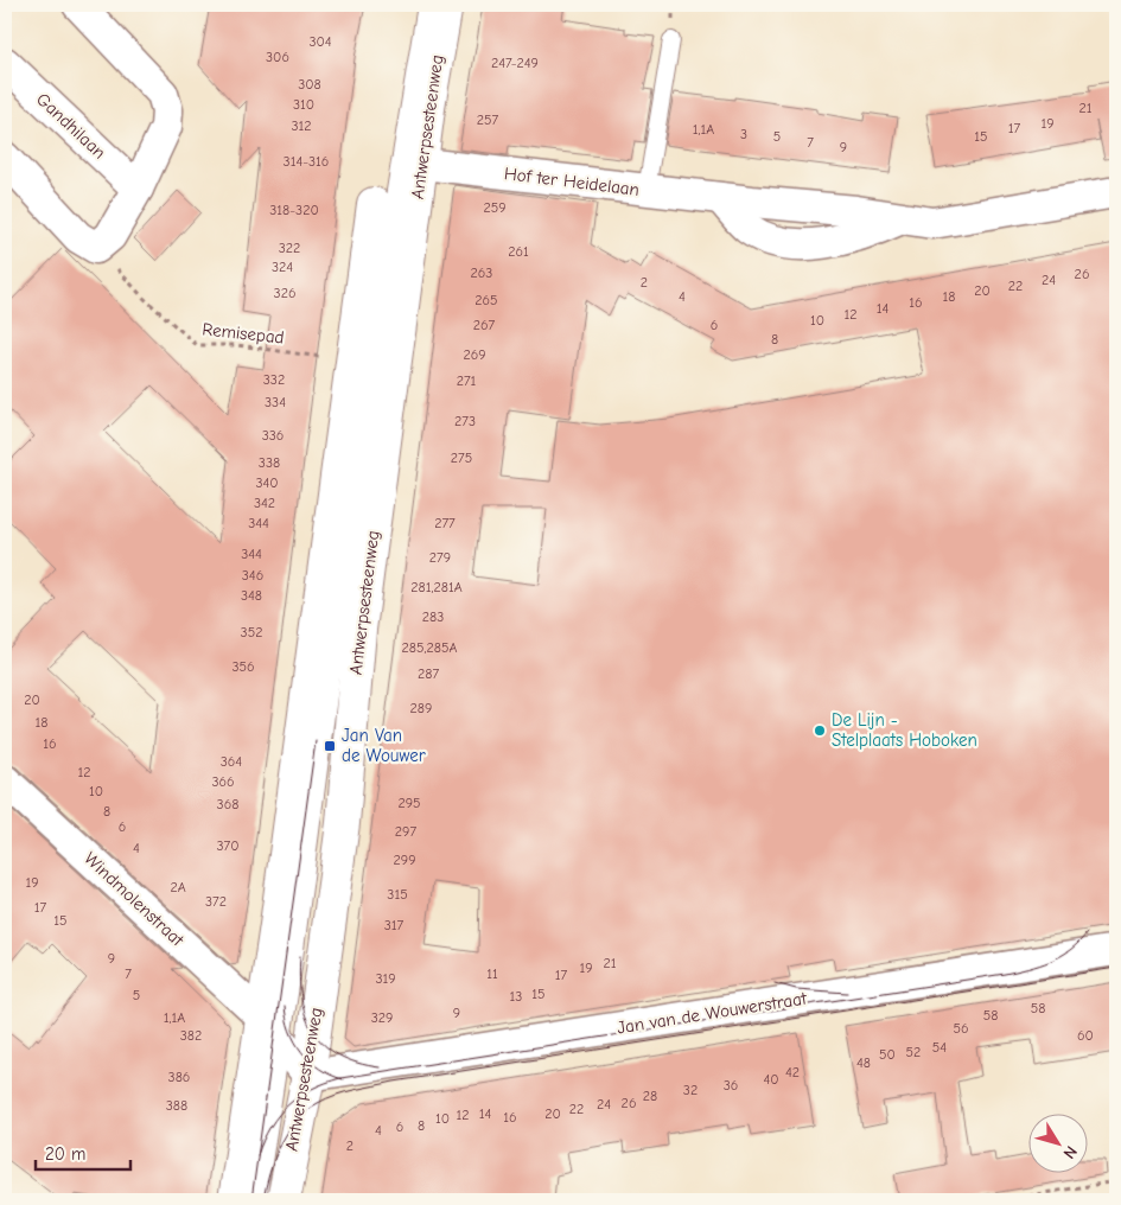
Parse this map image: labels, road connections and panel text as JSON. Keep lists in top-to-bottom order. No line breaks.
{"streets":{"street":["Gandhilaan","Antwerpsesteenweg","Hof ter Heidelaan","Windmolenstraat","Jan van de Wouwerstraat"],"path":["Remisepad"]},"crossings":[["Antwerpsesteenweg","Hof ter Heidelaan"],["Antwerpsesteenweg","Windmolenstraat"],["Antwerpsesteenweg","Jan van de Wouwerstraat"],["Windmolenstraat","Jan van de Wouwerstraat"]],"places":{"other":["De Lijn - Stelplaats Hoboken"],"transit":["Jan Van de Wouwer"]},"house_numbers":["304","306","247-249","308","310","21","257","19","312","17","1,1A","3","5","15","7","9","314-316","259","318-320","322","261","324","263","26","24","2","22","20","326","4","18","265","16","14","12","10","267","6","8","269","332","271","334","273","336","275","338","340","342","344","277","344","279","346","281,281A","348","283","352","285,285A","356","287","20","289","18","16","364","12","366","10","295","368","8","6","297","370","4","299","19","2A","315","372","17","15","317","9","21","19","7","11","17","319","15","5","13","58","9","58","1,1A","329","56","382","60","54","52","50","48","42","386","40","36","32","28","26","24","388","22","14","20","12","16","10","8","6","4","2"],"scale_bar":"20 m","north":"bottom right"}
